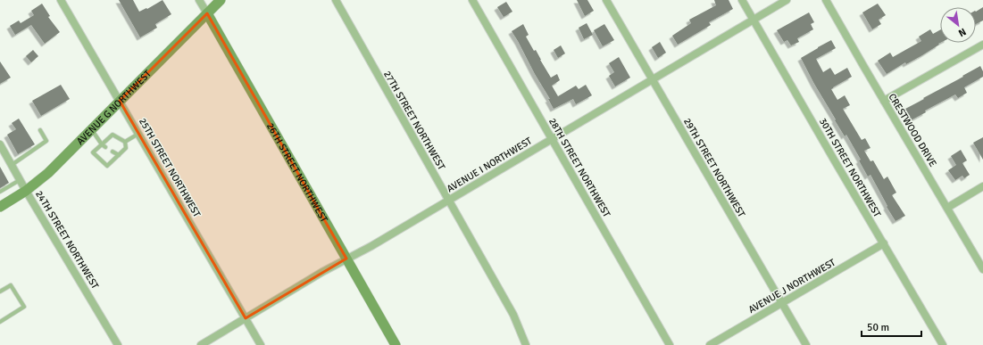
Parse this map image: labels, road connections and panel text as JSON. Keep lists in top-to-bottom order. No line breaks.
{"streets":{"street":["AVENUE G NORTHWEST","27TH STREET NORTHWEST","CRESTWOOD DRIVE","AVENUE I NORTHWEST","25TH STREET NORTHWEST","28TH STREET NORTHWEST","29TH STREET NORTHWEST","30TH STREET NORTHWEST","26TH STREET NORTHWEST","24TH STREET NORTHWEST","AVENUE J NORTHWEST"]},"crossings":[["AVENUE G NORTHWEST","25TH STREET NORTHWEST"],["AVENUE G NORTHWEST","26TH STREET NORTHWEST"],["AVENUE G NORTHWEST","24TH STREET NORTHWEST"],["27TH STREET NORTHWEST","AVENUE I NORTHWEST"],["AVENUE I NORTHWEST","25TH STREET NORTHWEST"],["AVENUE I NORTHWEST","28TH STREET NORTHWEST"],["AVENUE I NORTHWEST","29TH STREET NORTHWEST"],["AVENUE I NORTHWEST","30TH STREET NORTHWEST"],["AVENUE I NORTHWEST","26TH STREET NORTHWEST"],["29TH STREET NORTHWEST","AVENUE J NORTHWEST"],["30TH STREET NORTHWEST","AVENUE J NORTHWEST"]],"scale_bar":"50 m","north":"bottom right"}
